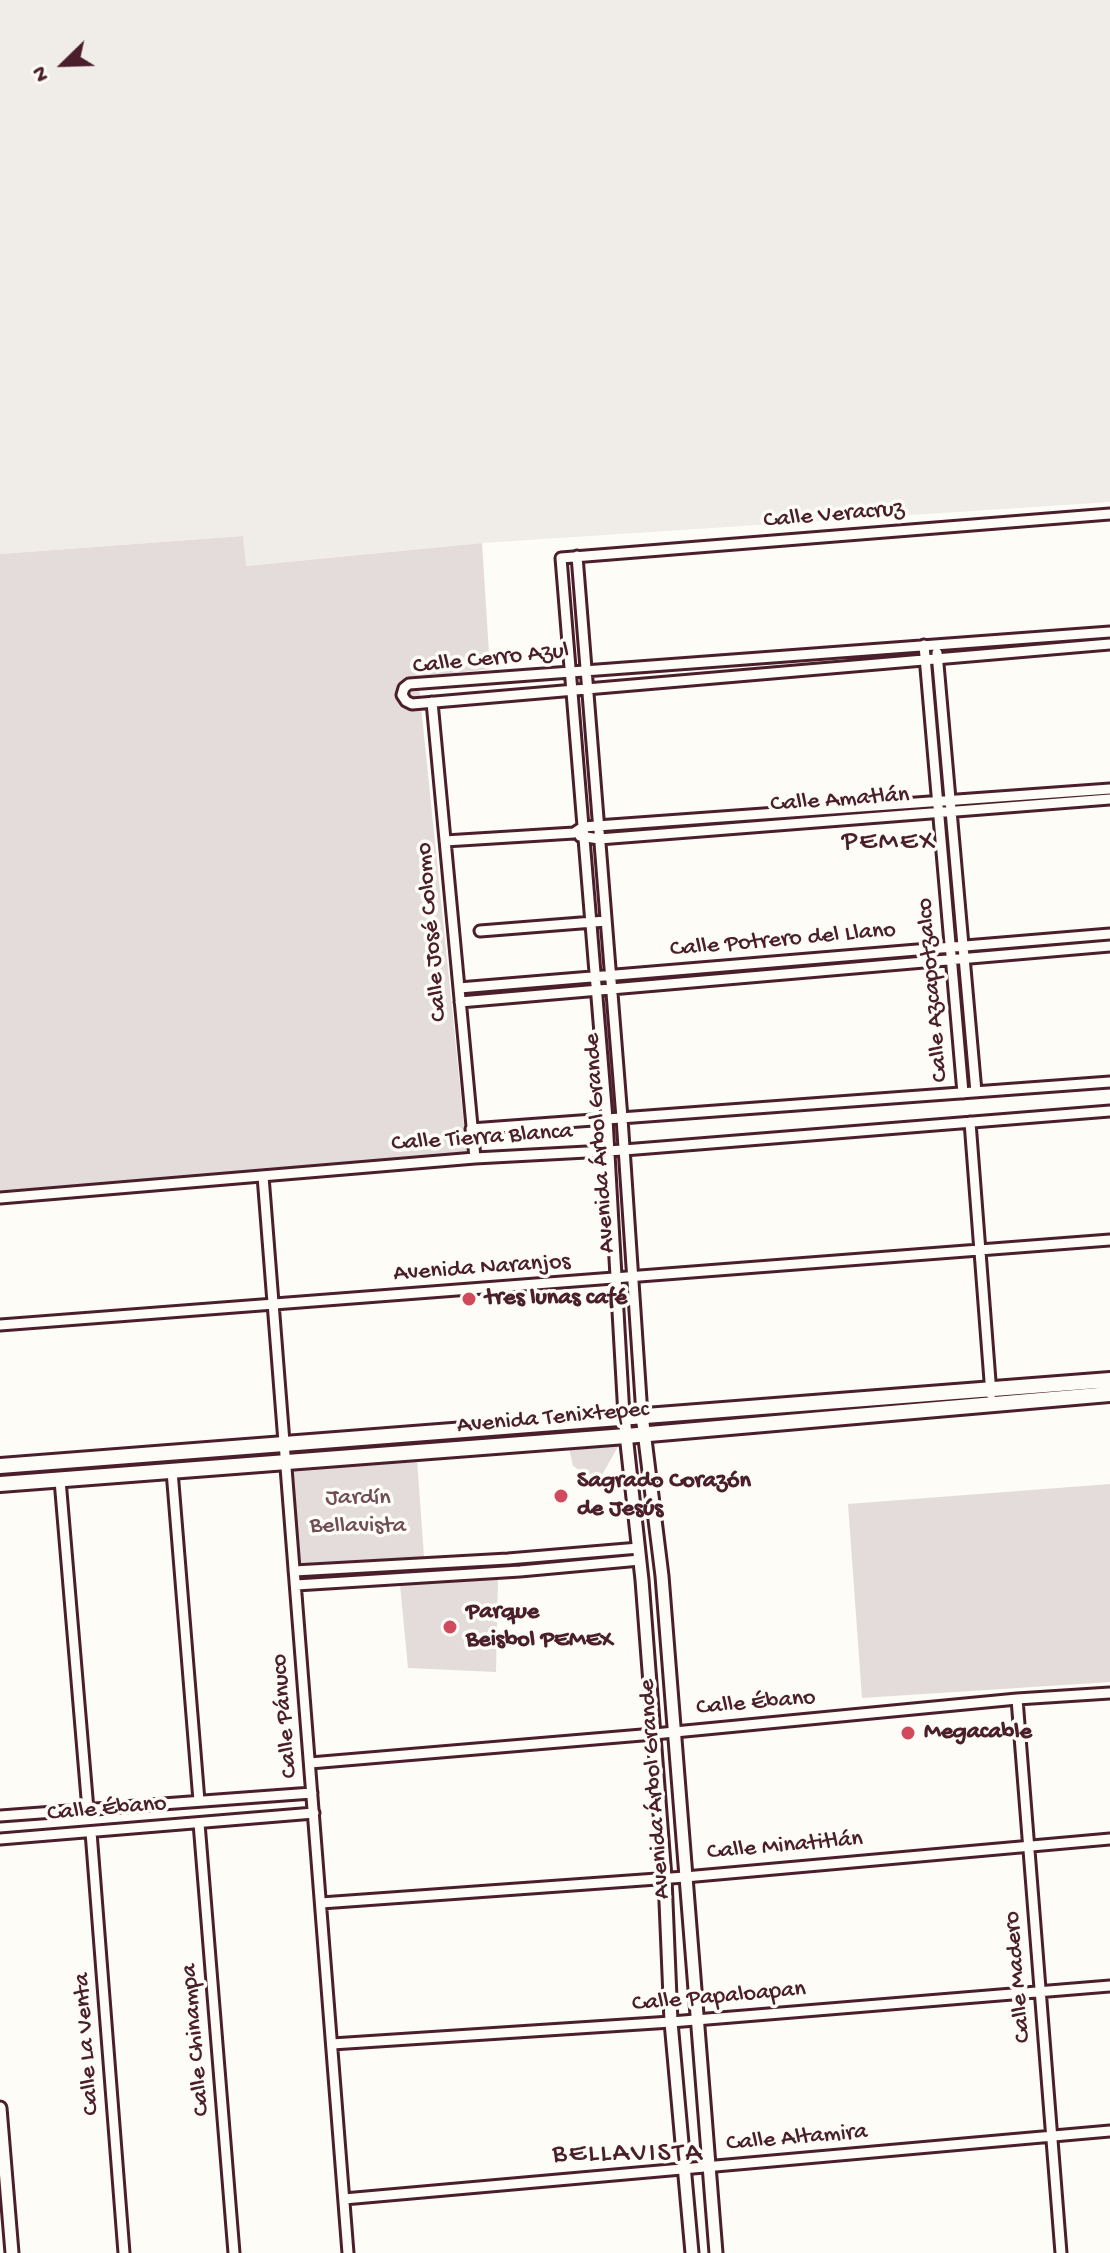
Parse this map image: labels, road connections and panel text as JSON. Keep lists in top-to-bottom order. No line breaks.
{"streets":{"main road":["Avenida Tenixtepec"],"street":["Calle Veracruz","Calle Cerro Azul","Calle Amatlán","Calle José Colomo","Calle Potrero del Llano","Calle Azcapotzalco","Calle Tierra Blanca","Avenida Árbol Grande","Avenida Naranjos","Calle Ébano","Calle Pánuco","Calle Minatitlán","Calle Madero","Calle Papaloapan","Calle Chinampa","Calle La Venta","Calle Altamira"]},"crossings":[["Calle Veracruz","Avenida Árbol Grande"],["Calle Cerro Azul","Calle José Colomo"],["Calle Cerro Azul","Calle Azcapotzalco"],["Calle Cerro Azul","Avenida Árbol Grande"],["Calle Amatlán","Calle Azcapotzalco"],["Calle Amatlán","Avenida Árbol Grande"],["Calle José Colomo","Calle Potrero del Llano"],["Calle José Colomo","Calle Tierra Blanca"],["Calle Potrero del Llano","Calle Azcapotzalco"],["Calle Potrero del Llano","Avenida Árbol Grande"],["Calle Tierra Blanca","Avenida Árbol Grande"],["Calle Tierra Blanca","Calle Pánuco"],["Avenida Árbol Grande","Avenida Naranjos"],["Avenida Árbol Grande","Avenida Tenixtepec"],["Avenida Árbol Grande","Calle Ébano"],["Avenida Árbol Grande","Calle Minatitlán"],["Avenida Árbol Grande","Calle Papaloapan"],["Avenida Árbol Grande","Calle Altamira"],["Avenida Naranjos","Calle Pánuco"],["Avenida Tenixtepec","Calle Pánuco"],["Calle Ébano","Calle Pánuco"],["Calle Ébano","Calle Madero"],["Calle Ébano","Calle Chinampa"],["Calle Ébano","Calle La Venta"],["Calle Pánuco","Calle Minatitlán"],["Calle Pánuco","Calle Papaloapan"],["Calle Pánuco","Calle Altamira"],["Calle Minatitlán","Calle Madero"],["Calle Madero","Calle Papaloapan"],["Calle Madero","Calle Altamira"]],"districts":["PEMEX","BELLAVISTA"],"parks":["Jardín Bellavista"],"places":["tres lunas café","Sagrado Corazón de Jesús","Parque Beisbol PEMEX","Megacable"],"north":"bottom left"}
